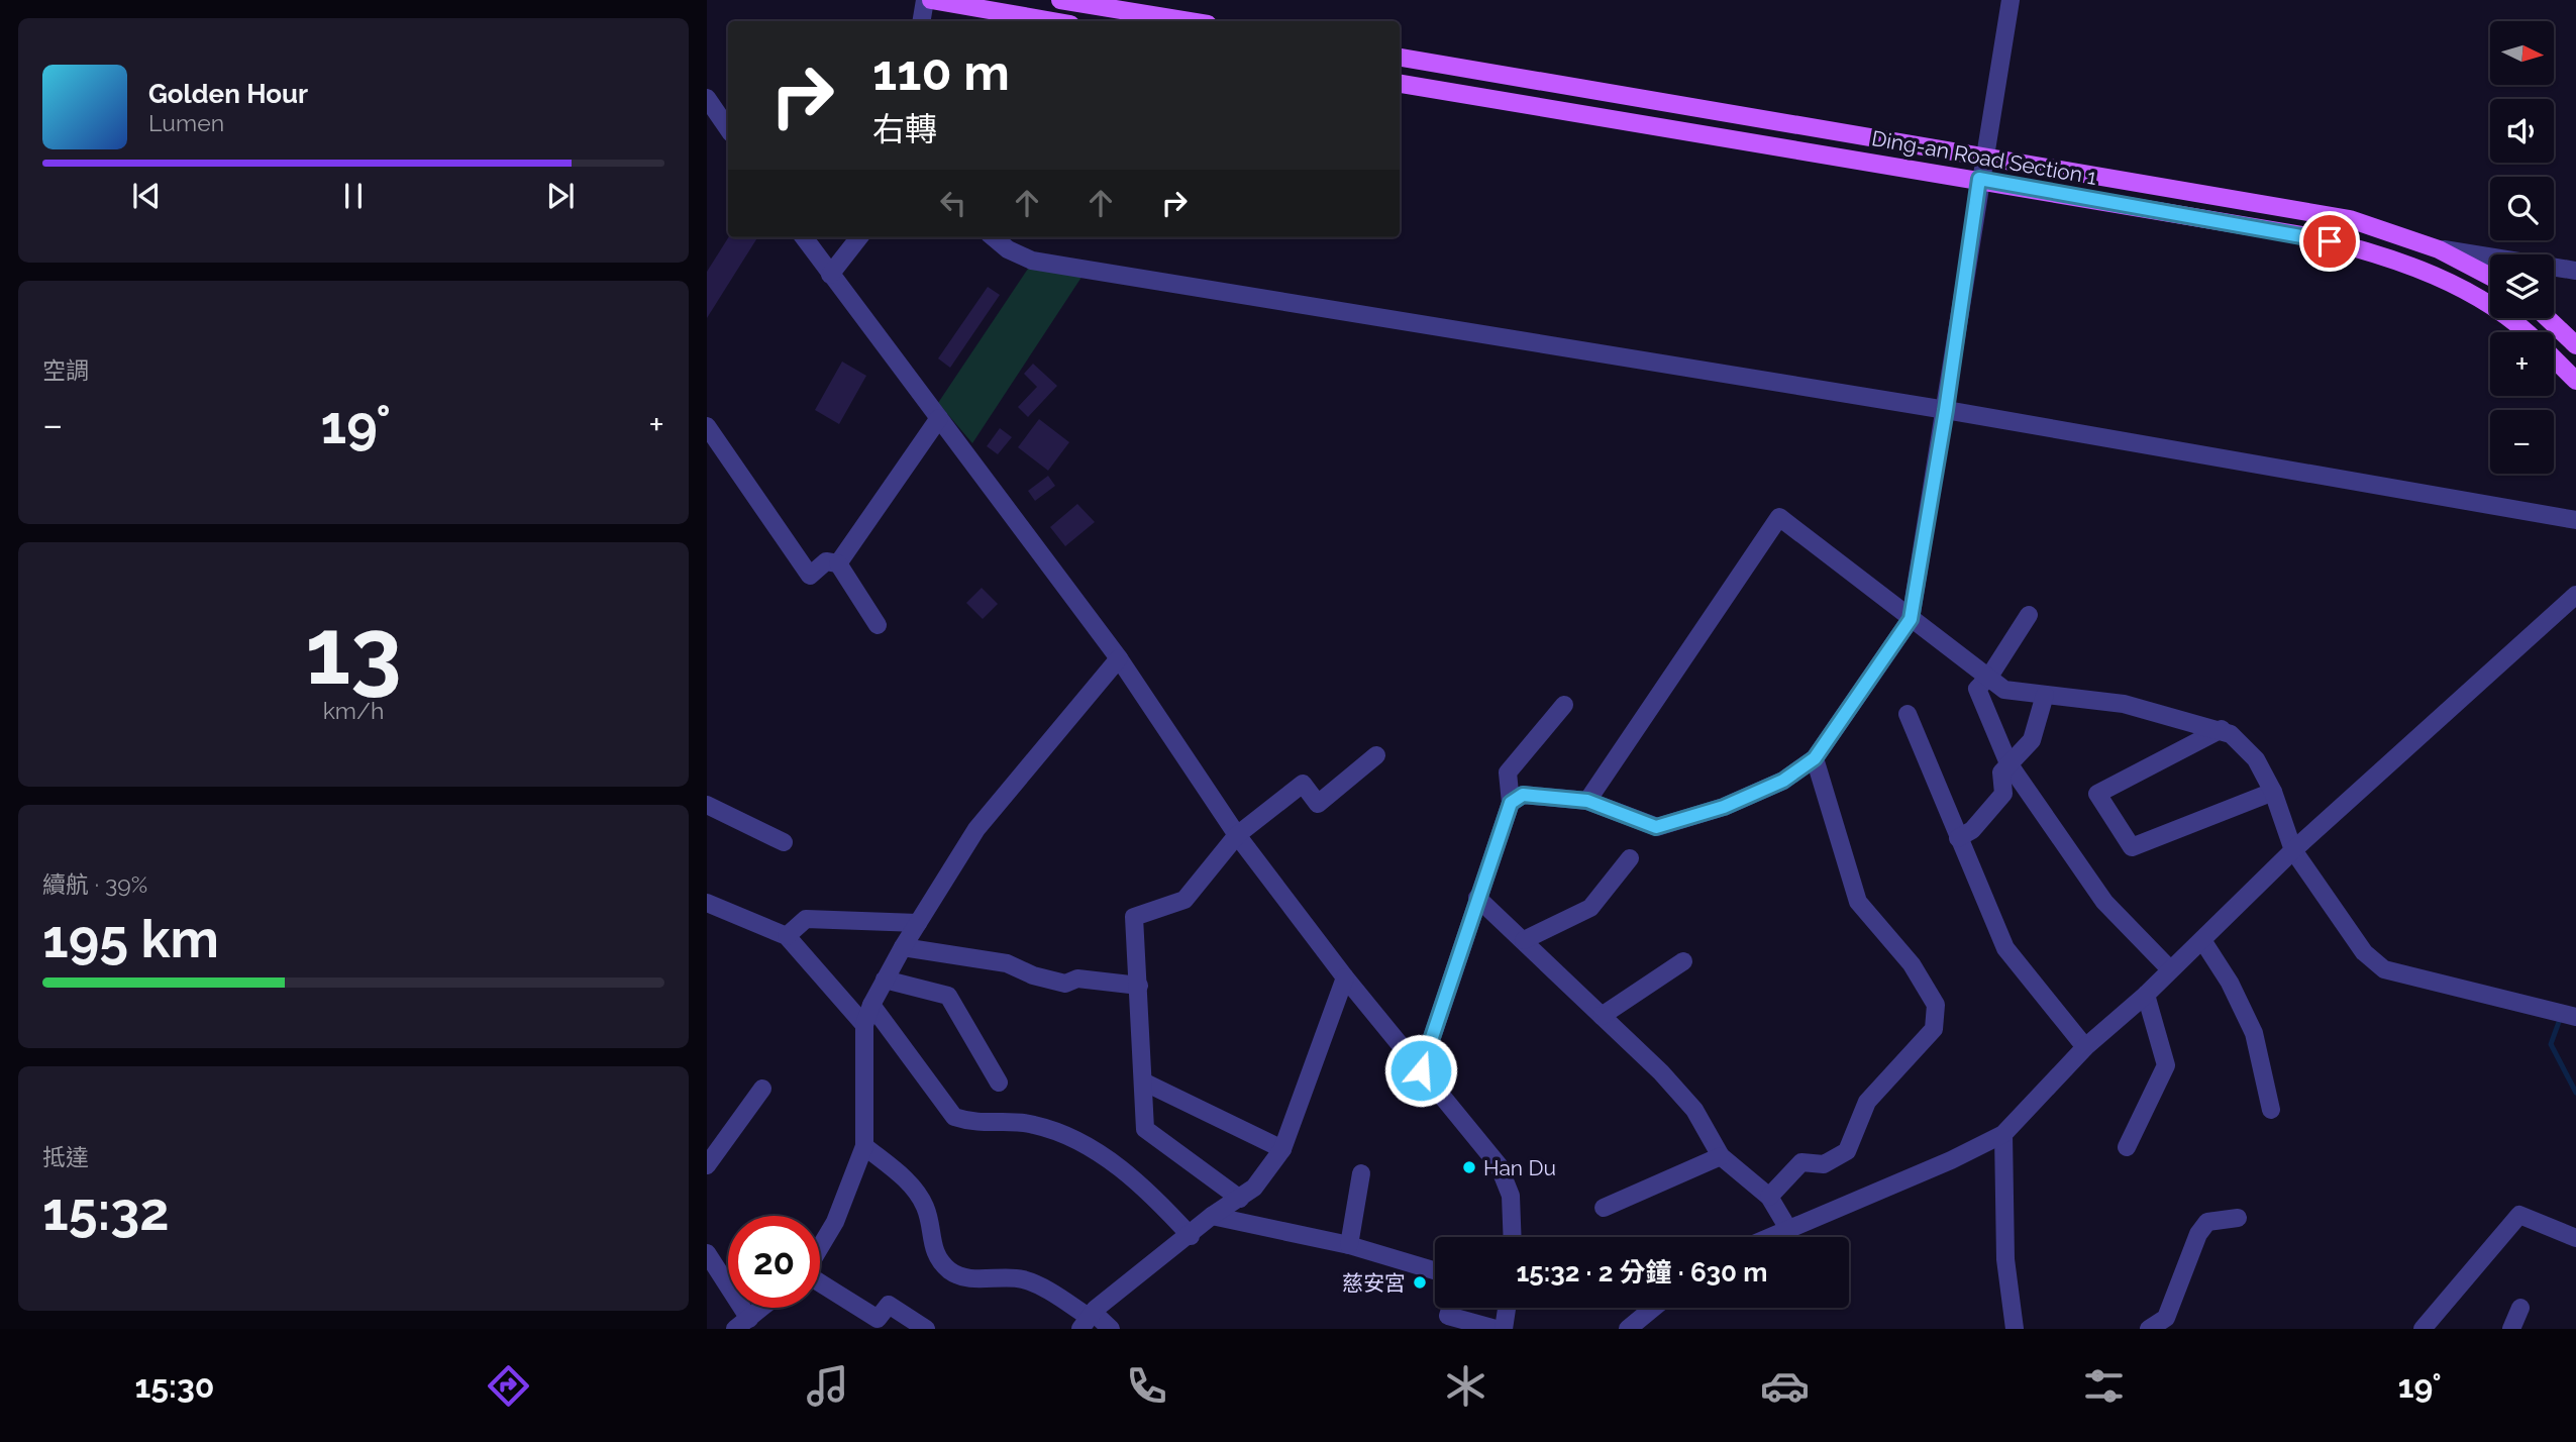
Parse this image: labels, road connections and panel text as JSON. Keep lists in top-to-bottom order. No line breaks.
{"streets":{"main road":["Ding-an Road Section 1"]},"places":["Han Du","慈安宮"],"north":"right","page":{"map_buttons":["+","−"],"turn":["110 m","右轉"],"song":["Golden Hour","Lumen"],"tile":["空調",["13","km/h"],["續航 · 39%","195 km"],["抵達","15:32"]],"heat":["−","19°","+"],"limit":"20","trip":"15:32 · 2 分鐘 · 630 m","tabs":["15:30","19°"]}}
